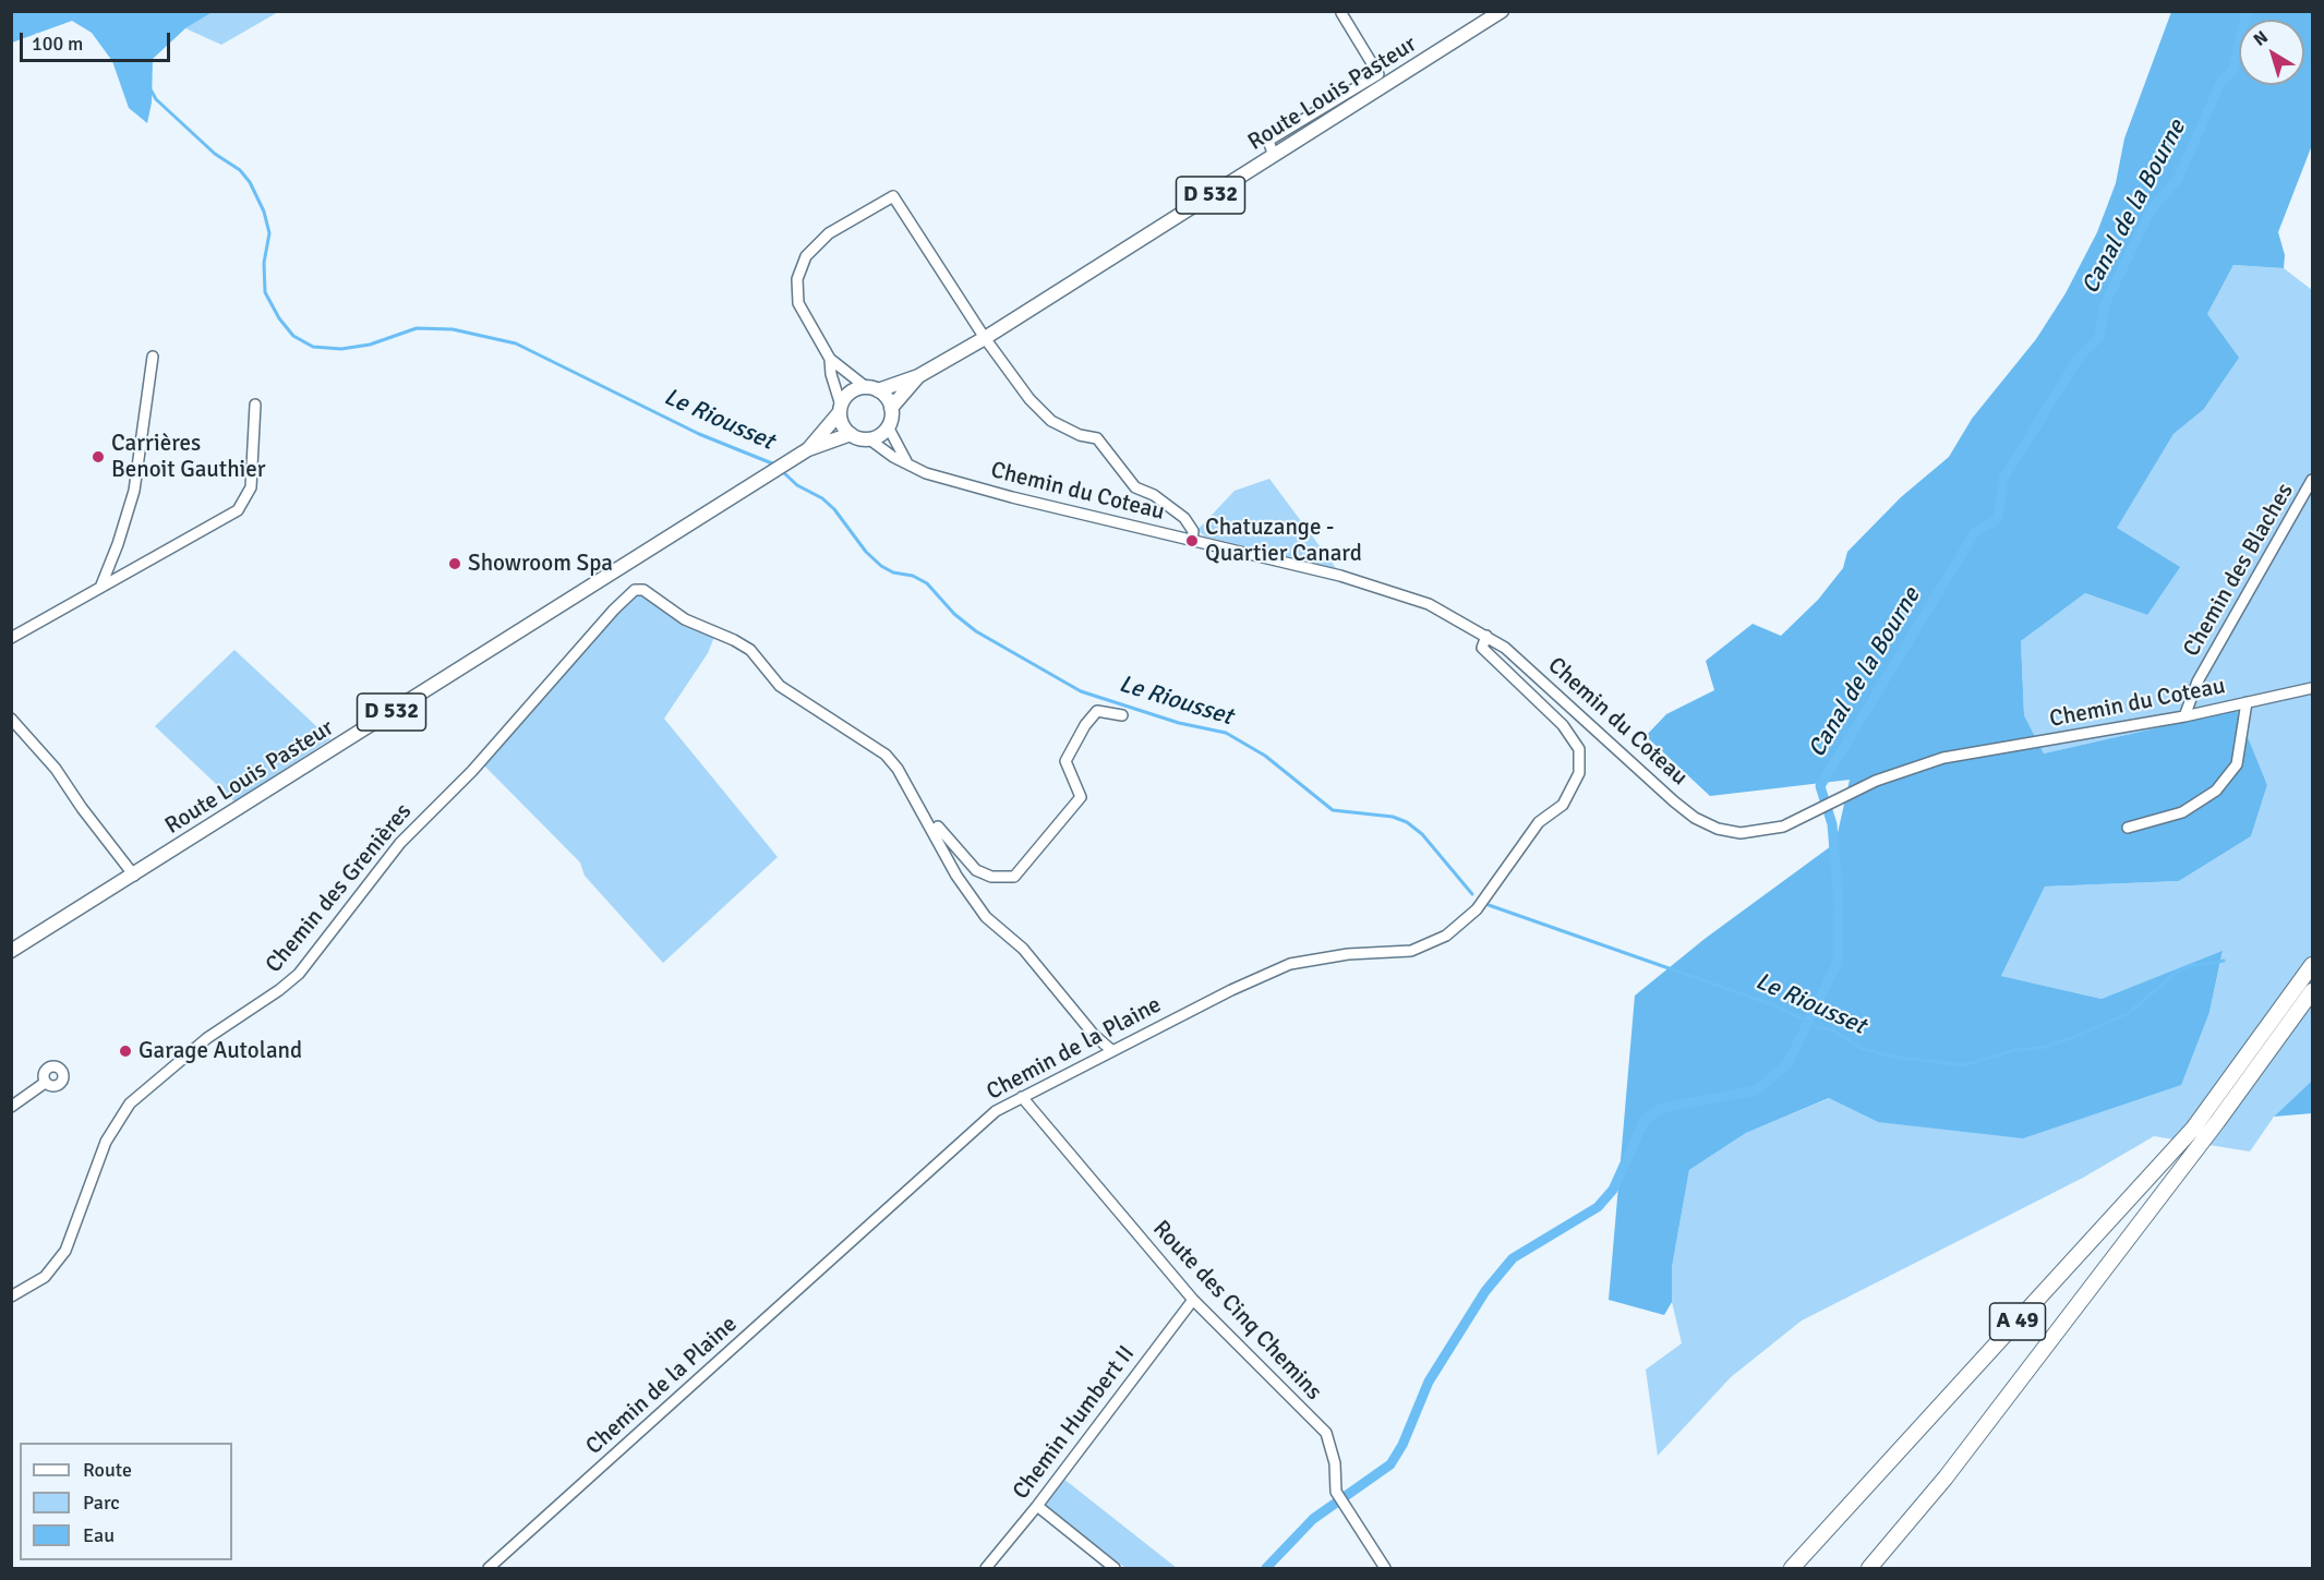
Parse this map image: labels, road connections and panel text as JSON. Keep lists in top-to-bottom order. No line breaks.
{"streets":{"highway":["A 49"],"main road":["Route Louis Pasteur","D 532"],"street":["Chemin du Coteau","Chemin des Blaches","Chemin des Grenières","Chemin de la Plaine","Route des Cinq Chemins","Chemin Humbert II"]},"crossings":[["Route Louis Pasteur","Chemin du Coteau"],["Chemin du Coteau","Chemin des Blaches"],["Chemin du Coteau","Chemin de la Plaine"],["Chemin de la Plaine","Route des Cinq Chemins"],["Route des Cinq Chemins","Chemin Humbert II"]],"water":["Canal de la Bourne","Le Riousset"],"places":["Carrières Benoit Gauthier","Chatuzange - Quartier Canard","Showroom Spa","Garage Autoland"],"legend":["Route","Parc","Eau"],"scale_bar":"100 m","north":"top left"}
